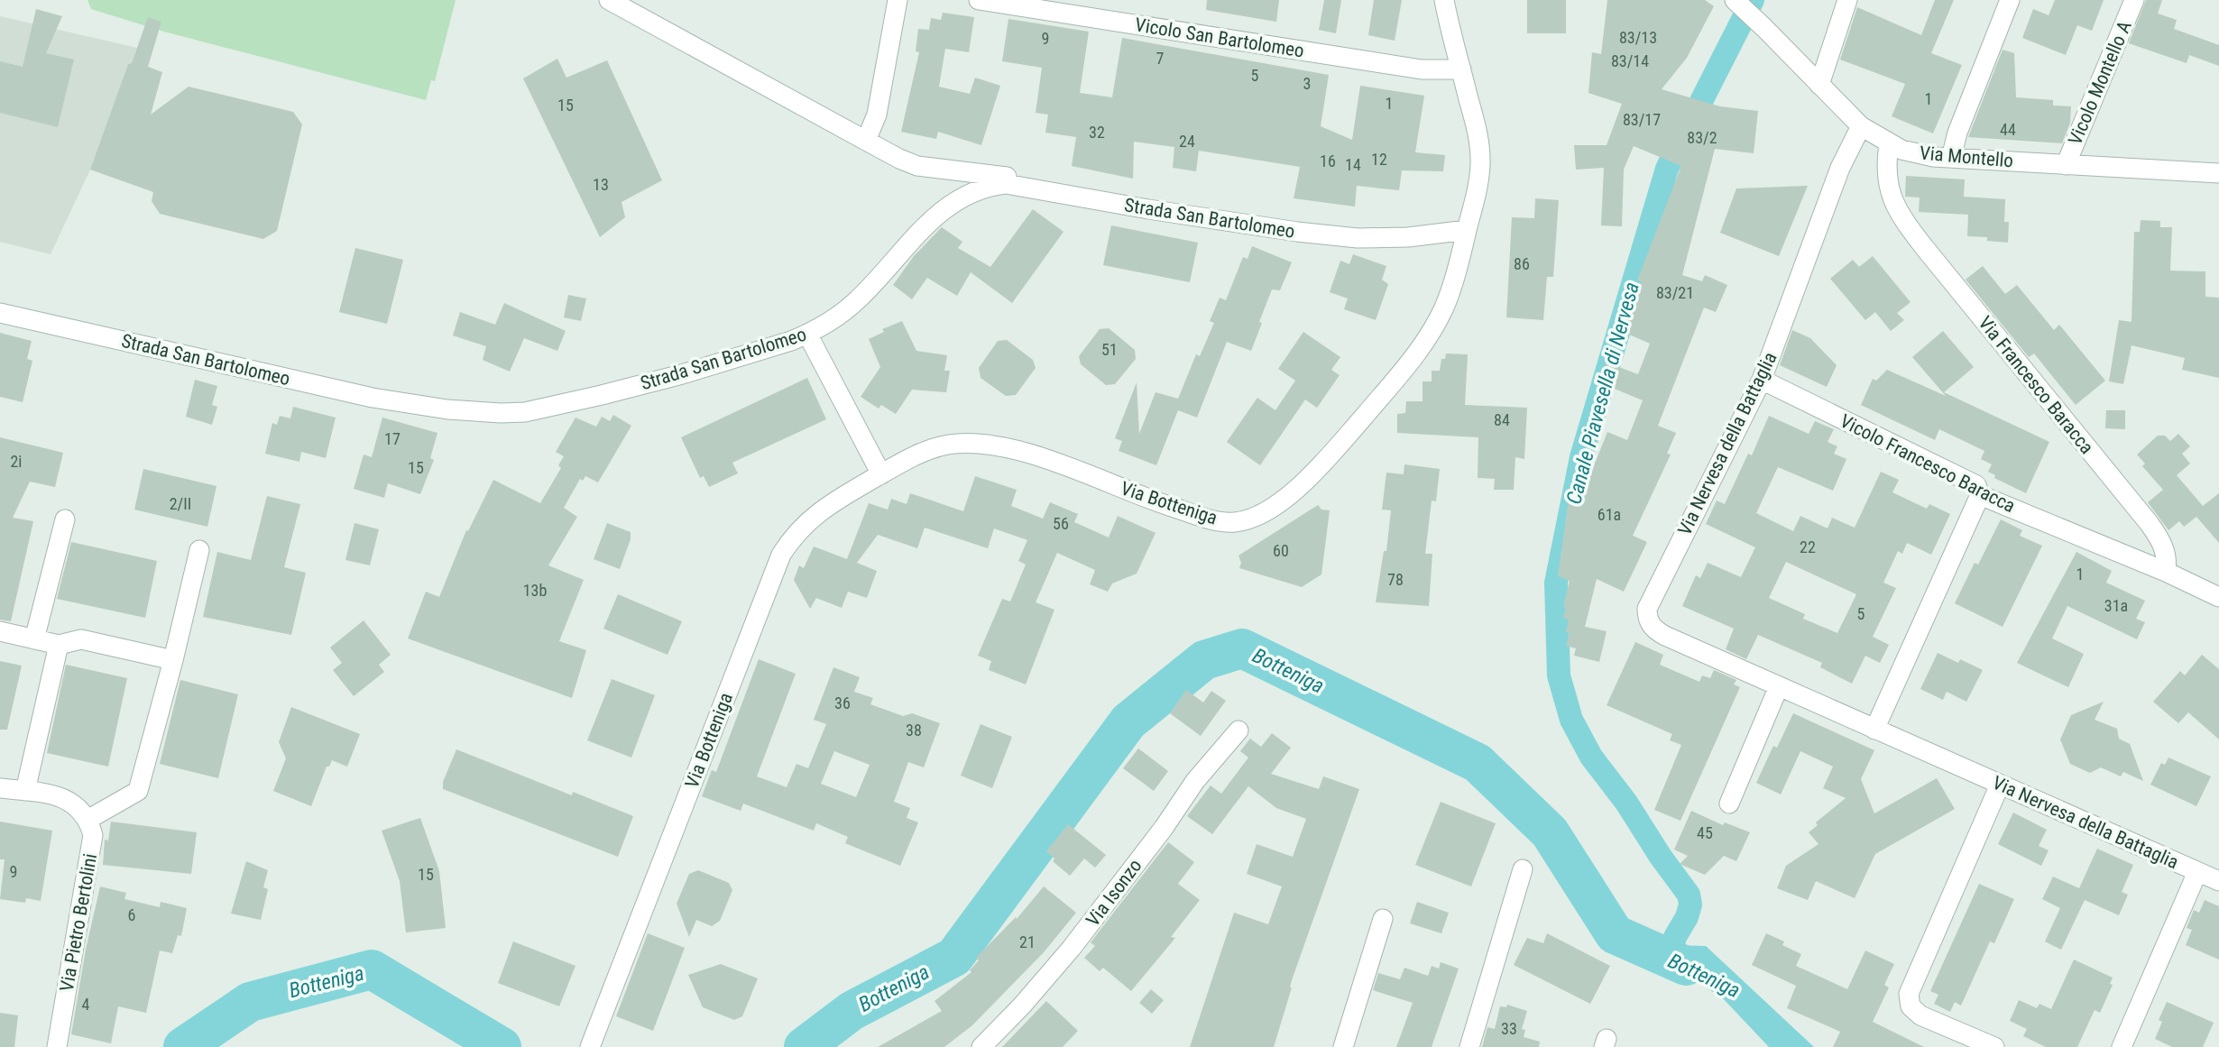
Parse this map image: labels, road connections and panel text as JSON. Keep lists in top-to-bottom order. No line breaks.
{"streets":{"street":["Vicolo San Bartolomeo","Vicolo Montello A","Via Montello","Strada San Bartolomeo","Via Francesco Baracca","Via Nervesa della Battaglia","Vicolo Francesco Baracca","Via Botteniga","Via Isonzo","Via Pietro Bertolini"]},"crossings":[["Vicolo Montello A","Via Montello"],["Via Montello","Via Francesco Baracca"],["Via Montello","Via Nervesa della Battaglia"],["Strada San Bartolomeo","Via Botteniga"],["Via Francesco Baracca","Vicolo Francesco Baracca"],["Via Nervesa della Battaglia","Vicolo Francesco Baracca"]],"water":["Canale Piavesella di Nervesa","Botteniga"],"house_numbers":["83/13","9","7","83/14","5","3","1","1","15","83/17","44","32","83/2","24","12","16","14","13","86","83/21","51","84","17","2i","15","2/II","61a","56","22","60","1","78","13b","31a","5","36","38","45","9","15","6","21","4","33"]}
